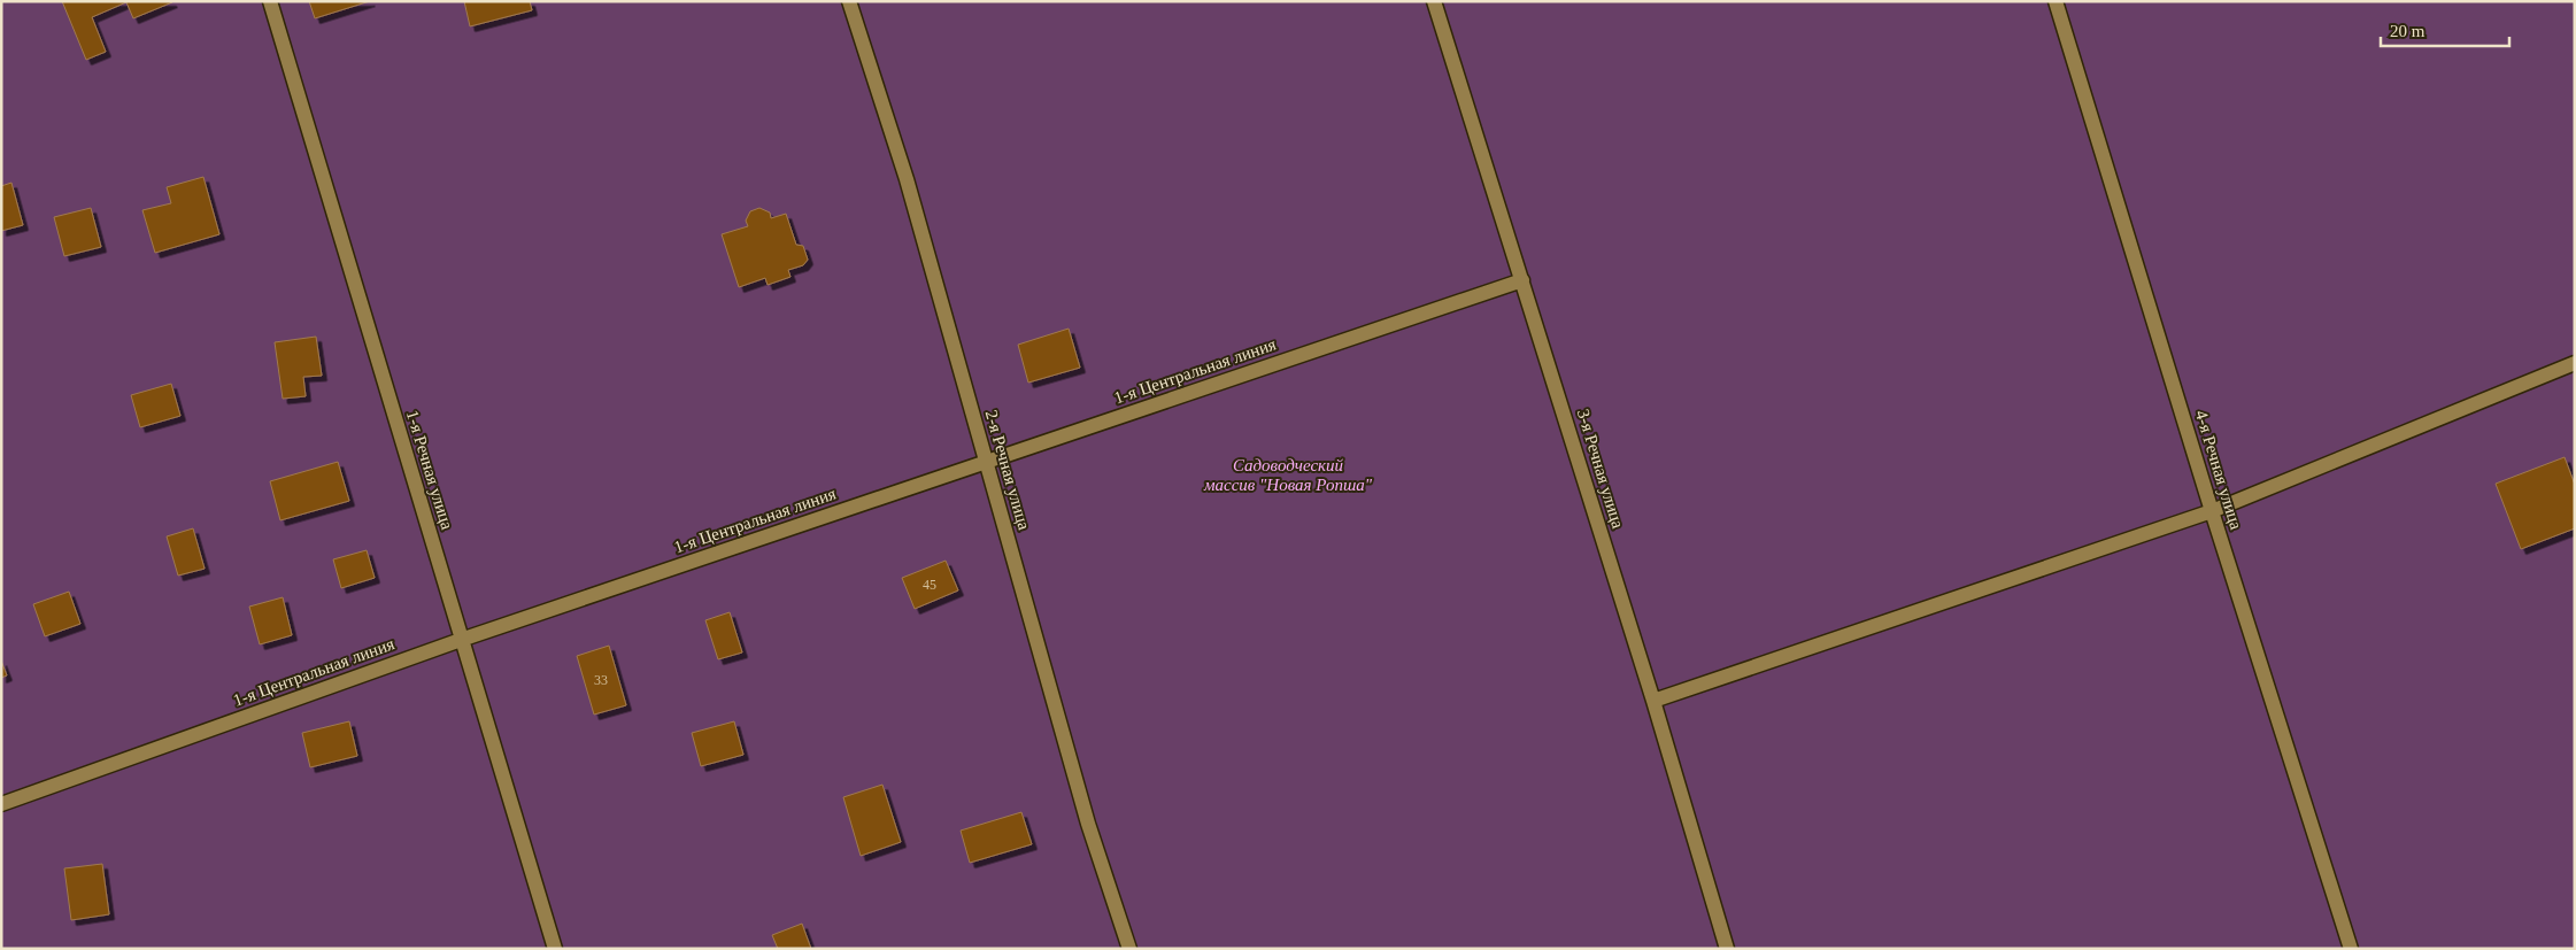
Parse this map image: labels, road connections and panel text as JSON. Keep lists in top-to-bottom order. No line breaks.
{"streets":{"street":["1-я Центральная линия","3-я Речная улица","1-я Речная улица","2-я Речная улица","4-я Речная улица"]},"crossings":[["1-я Центральная линия","3-я Речная улица"],["1-я Центральная линия","1-я Речная улица"],["1-я Центральная линия","2-я Речная улица"]],"parks":["Садоводческий массив \"Новая Ропша\""],"house_numbers":["45","33"],"scale_bar":"20 m"}
